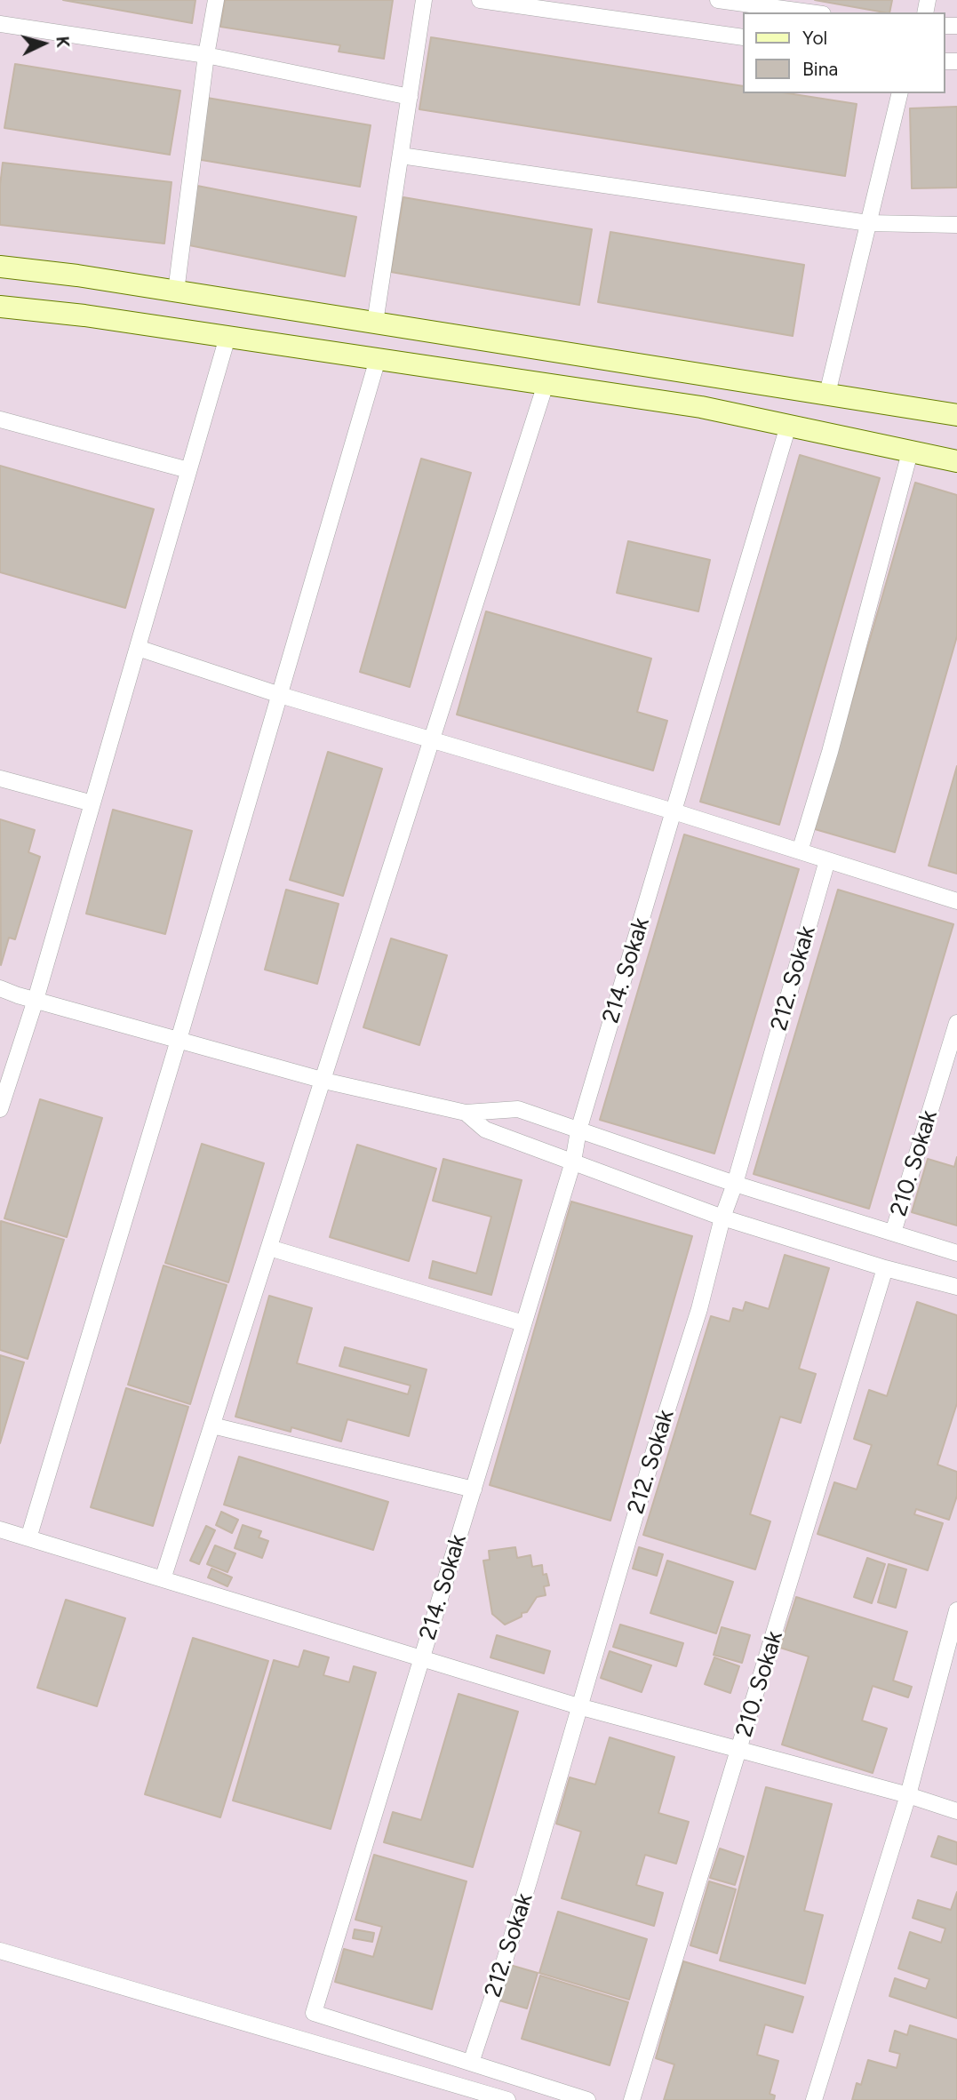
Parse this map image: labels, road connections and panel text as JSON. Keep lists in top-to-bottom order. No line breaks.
{"streets":{"street":["214. Sokak","212. Sokak","210. Sokak"]},"crossings":[["214. Sokak","212. Sokak"]],"legend":["Yol","Bina"],"north":"right"}
